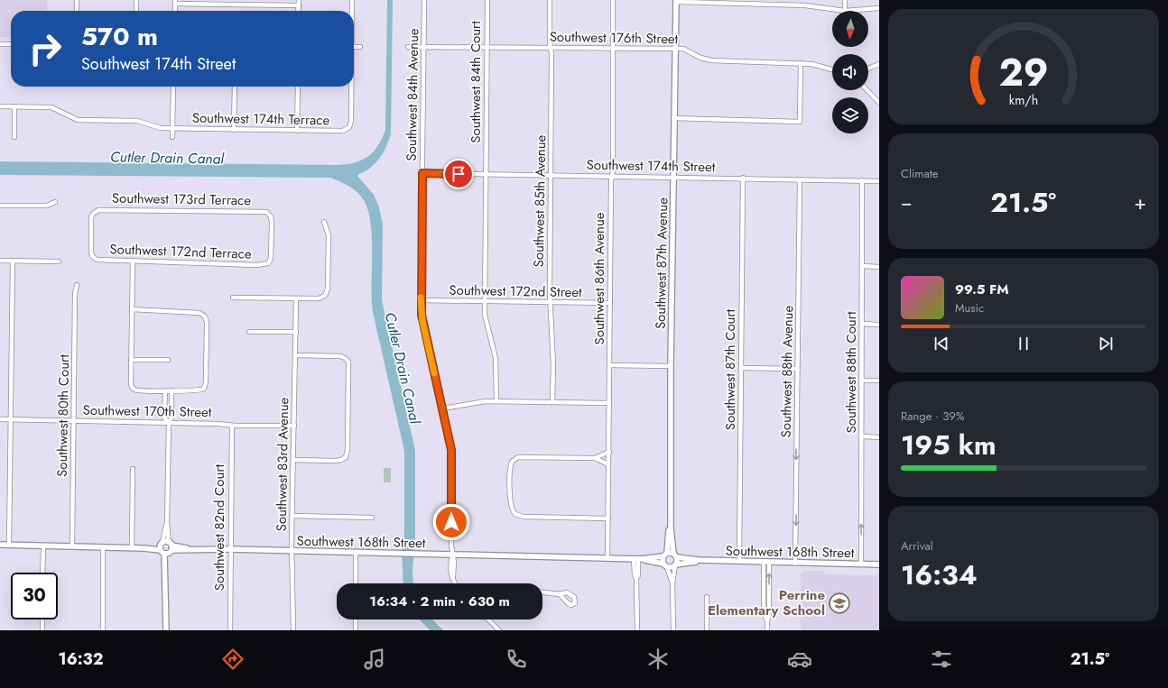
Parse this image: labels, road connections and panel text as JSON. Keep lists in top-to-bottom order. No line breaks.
{"streets":{"street":["Southwest 176th Street","Southwest 84th Court","Southwest 84th Avenue","Southwest 174th Terrace","Southwest 174th Street","Southwest 173rd Terrace","Southwest 85th Avenue","Southwest 172nd Terrace","Southwest 87th Avenue","Southwest 86th Avenue","Southwest 172nd Street","Southwest 87th Court","Southwest 88th Avenue","Southwest 88th Court","Southwest 170th Street","Southwest 80th Court","Southwest 83rd Avenue","Southwest 82nd Court","Southwest 168th Street"]},"crossings":[["Southwest 176th Street","Southwest 84th Court"],["Southwest 176th Street","Southwest 84th Avenue"],["Southwest 176th Street","Southwest 85th Avenue"],["Southwest 176th Street","Southwest 87th Avenue"],["Southwest 176th Street","Southwest 86th Avenue"],["Southwest 84th Court","Southwest 174th Street"],["Southwest 84th Court","Southwest 172nd Street"],["Southwest 84th Avenue","Southwest 174th Street"],["Southwest 84th Avenue","Southwest 172nd Street"],["Southwest 84th Avenue","Southwest 168th Street"],["Southwest 174th Street","Southwest 85th Avenue"],["Southwest 174th Street","Southwest 87th Avenue"],["Southwest 174th Street","Southwest 86th Avenue"],["Southwest 174th Street","Southwest 87th Court"],["Southwest 174th Street","Southwest 88th Avenue"],["Southwest 174th Street","Southwest 88th Court"],["Southwest 173rd Terrace","Southwest 172nd Terrace"],["Southwest 85th Avenue","Southwest 172nd Street"],["Southwest 87th Avenue","Southwest 168th Street"],["Southwest 86th Avenue","Southwest 172nd Street"],["Southwest 86th Avenue","Southwest 168th Street"],["Southwest 87th Court","Southwest 168th Street"],["Southwest 88th Avenue","Southwest 168th Street"],["Southwest 88th Court","Southwest 168th Street"],["Southwest 170th Street","Southwest 80th Court"],["Southwest 170th Street","Southwest 83rd Avenue"],["Southwest 170th Street","Southwest 82nd Court"],["Southwest 80th Court","Southwest 168th Street"],["Southwest 83rd Avenue","Southwest 168th Street"],["Southwest 82nd Court","Southwest 168th Street"]],"one_way":["Southwest 88th Avenue"],"water":["Cutler Drain Canal"],"places":{"school or university":["Perrine Elementary School"]},"north":"bottom","page":{"turn":["570 m","Southwest 174th Street"],"tile":["Climate",["Range · 39%","195 km"],["Arrival","16:34"]],"heat":["−","21.5°","+"],"song":["99.5 FM","Music"],"limit":"30","trip":"16:34 · 2 min · 630 m","tabs":["16:32","21.5°"],"gauge":["29","km/h"]}}
